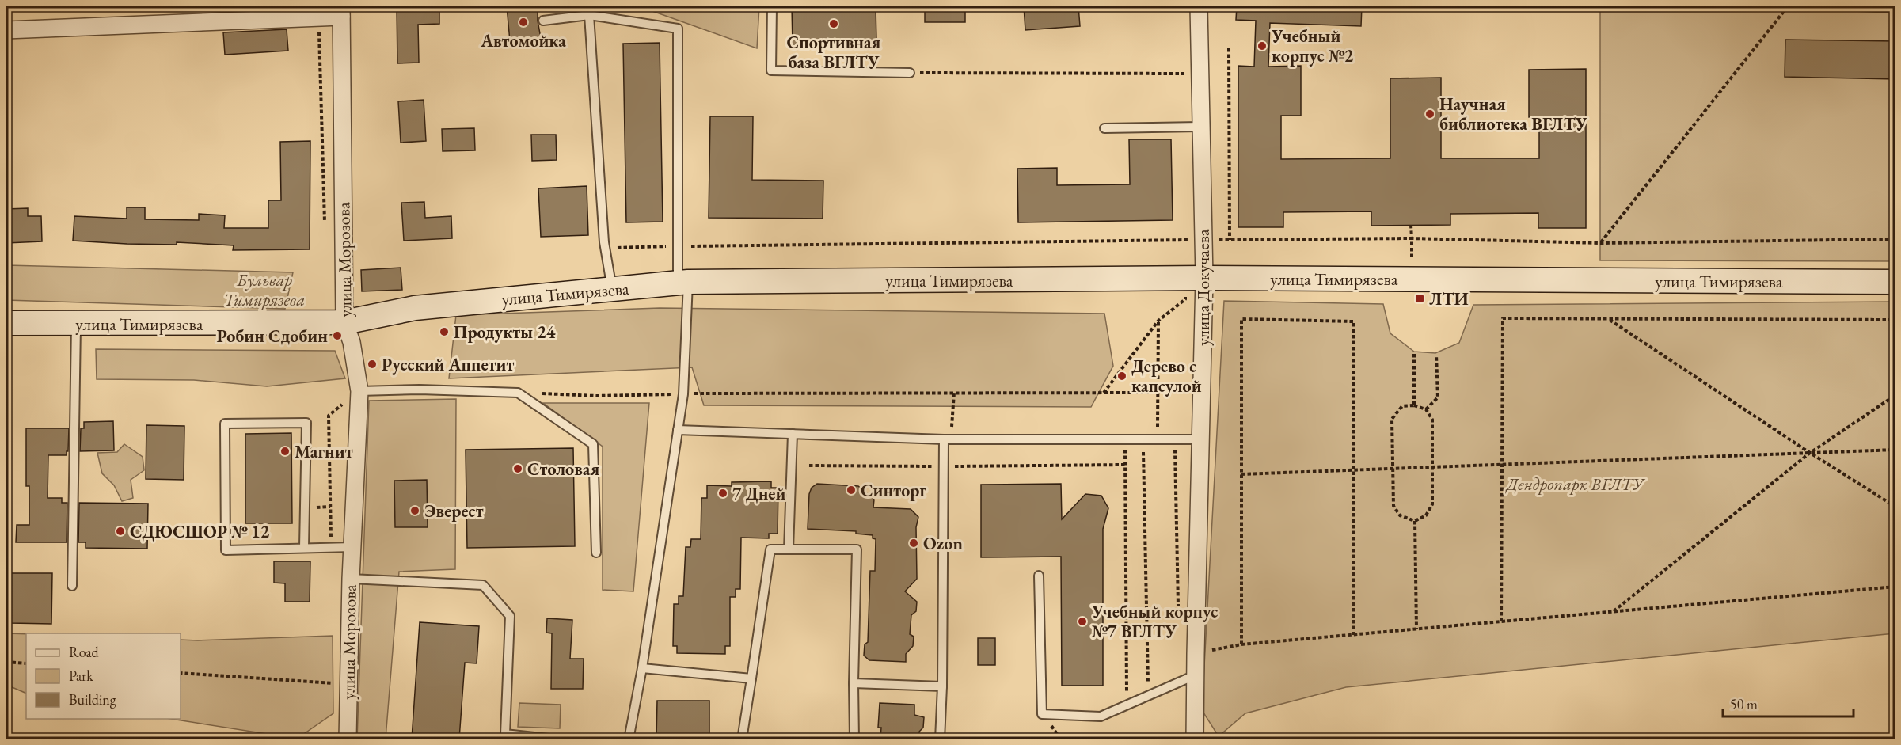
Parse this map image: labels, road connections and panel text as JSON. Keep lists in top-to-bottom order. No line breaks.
{"streets":{"main road":["улица Тимирязева"],"street":["улица Морозова","улица Докучаева"]},"crossings":[["улица Морозова","улица Тимирязева"],["улица Тимирязева","улица Докучаева"]],"parks":["Бульвар Тимирязева","Дендропарк ВГЛТУ"],"places":{"other":["Автомойка","Спортивная база ВГЛТУ","Учебный корпус №2","Научная библиотека ВГЛТУ","Продукты 24","Робин Сдобин","Русский Аппетит","Дерево с капсулой","Магнит","Столовая","Синторг","7 Дней","Эверест","СДЮСШОР № 12","Ozon","Учебный корпус №7 ВГЛТУ"],"transit":["ЛТИ"]},"legend":["Road","Park","Building"],"scale_bar":"50 m"}
